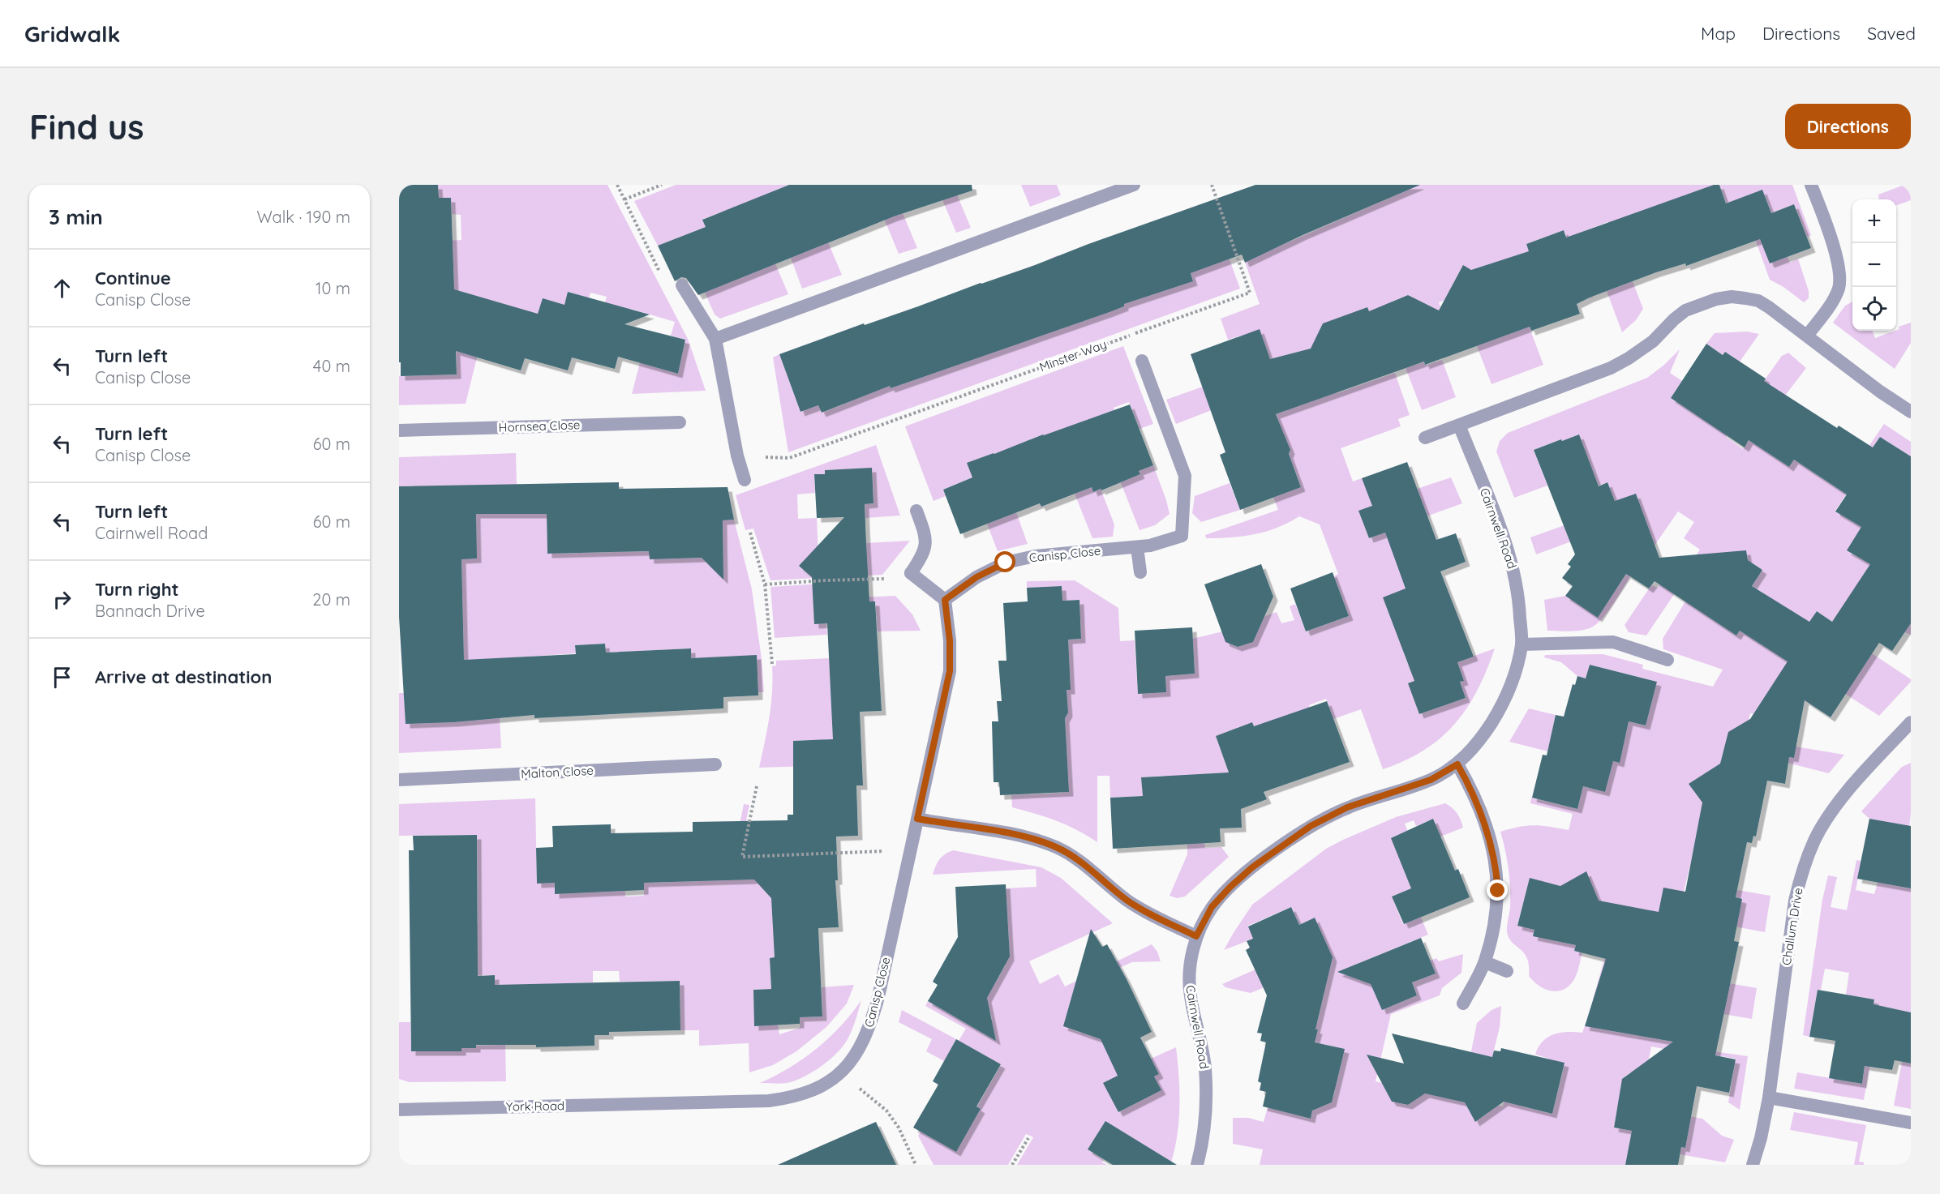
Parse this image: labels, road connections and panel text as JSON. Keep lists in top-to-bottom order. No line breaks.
{"streets":{"street":["Hornsea Close","Cairnwell Road","Canisp Close","Malton Close","Challum Drive","York Road"],"path":["Minster Way"]},"crossings":[["Canisp Close","York Road"]],"page":{"header":"Gridwalk","nav":["Map","Directions","Saved"],"buttons":"Directions","title":"Find us","heading":["3 min","Walk · 190 m"],"map_buttons":["+","−"],"list":[["Continue","Canisp Close","10 m"],["Turn left","Canisp Close","40 m"],["Turn left","Canisp Close","60 m"],["Turn left","Cairnwell Road","60 m"],["Turn right","Bannach Drive","20 m"],"Arrive at destination"]}}
